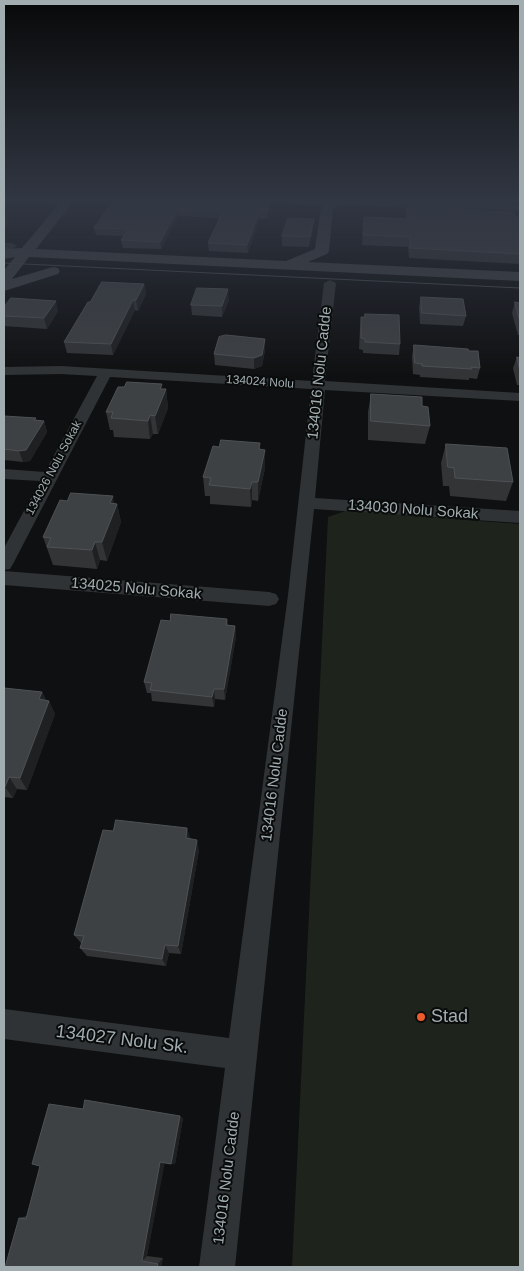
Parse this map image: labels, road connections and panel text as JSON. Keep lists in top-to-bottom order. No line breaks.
{"streets":{"street":["134016 Nolu Cadde","134024 Nolu","134026 Nolu Sokak","134030 Nolu Sokak","134025 Nolu Sokak","134027 Nolu Sk."]},"crossings":[["134016 Nolu Cadde","134024 Nolu"],["134016 Nolu Cadde","134030 Nolu Sokak"],["134016 Nolu Cadde","134027 Nolu Sk."],["134024 Nolu","134026 Nolu Sokak"]],"places":["Stad"]}
